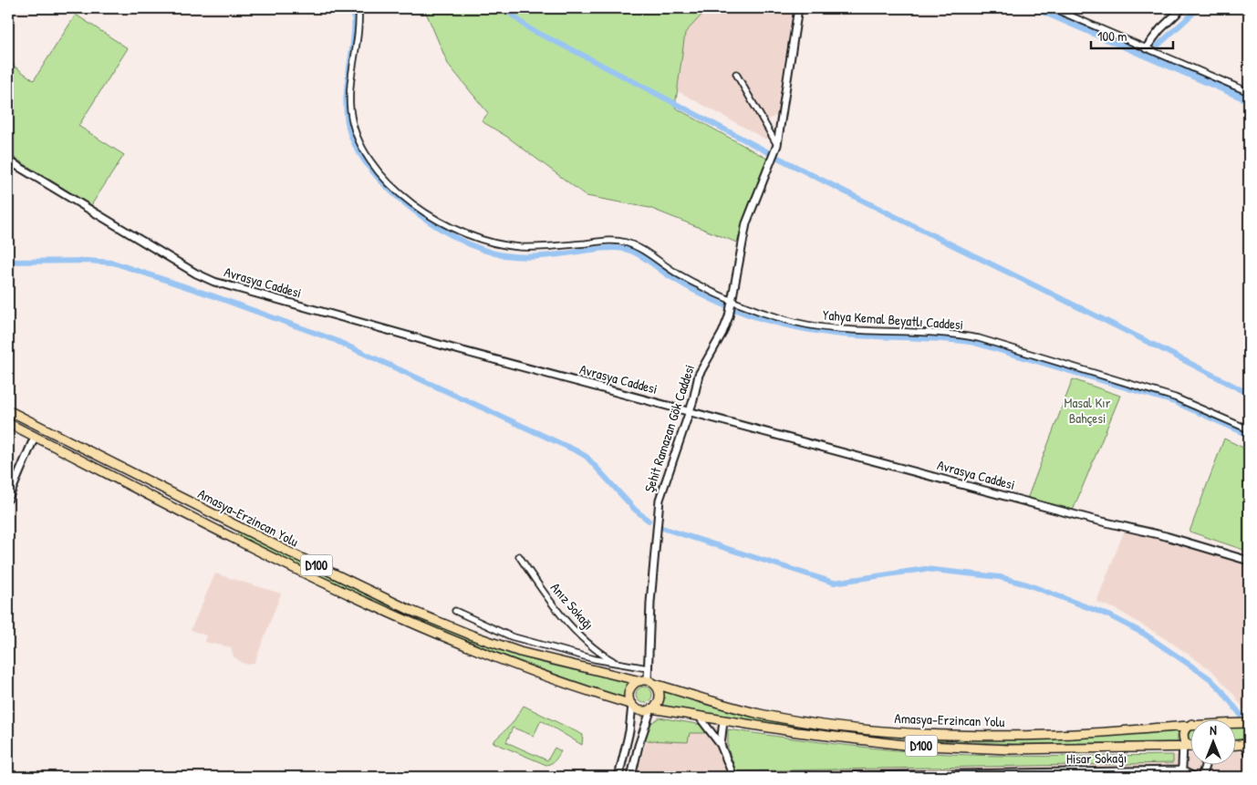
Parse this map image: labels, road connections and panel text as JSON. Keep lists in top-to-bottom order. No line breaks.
{"streets":{"highway":["Amasya-Erzincan Yolu","D100"],"street":["Avrasya Caddesi","Yahya Kemal Beyatlı Caddesi","Şehit Ramazan Gök Caddesi","Anız Sokağı","Hisar Sokağı"]},"crossings":[["Avrasya Caddesi","Şehit Ramazan Gök Caddesi"],["Yahya Kemal Beyatlı Caddesi","Şehit Ramazan Gök Caddesi"],["Şehit Ramazan Gök Caddesi","Amasya-Erzincan Yolu"]],"parks":["Masal Kır Bahçesi"],"scale_bar":"100 m","north":"top"}
